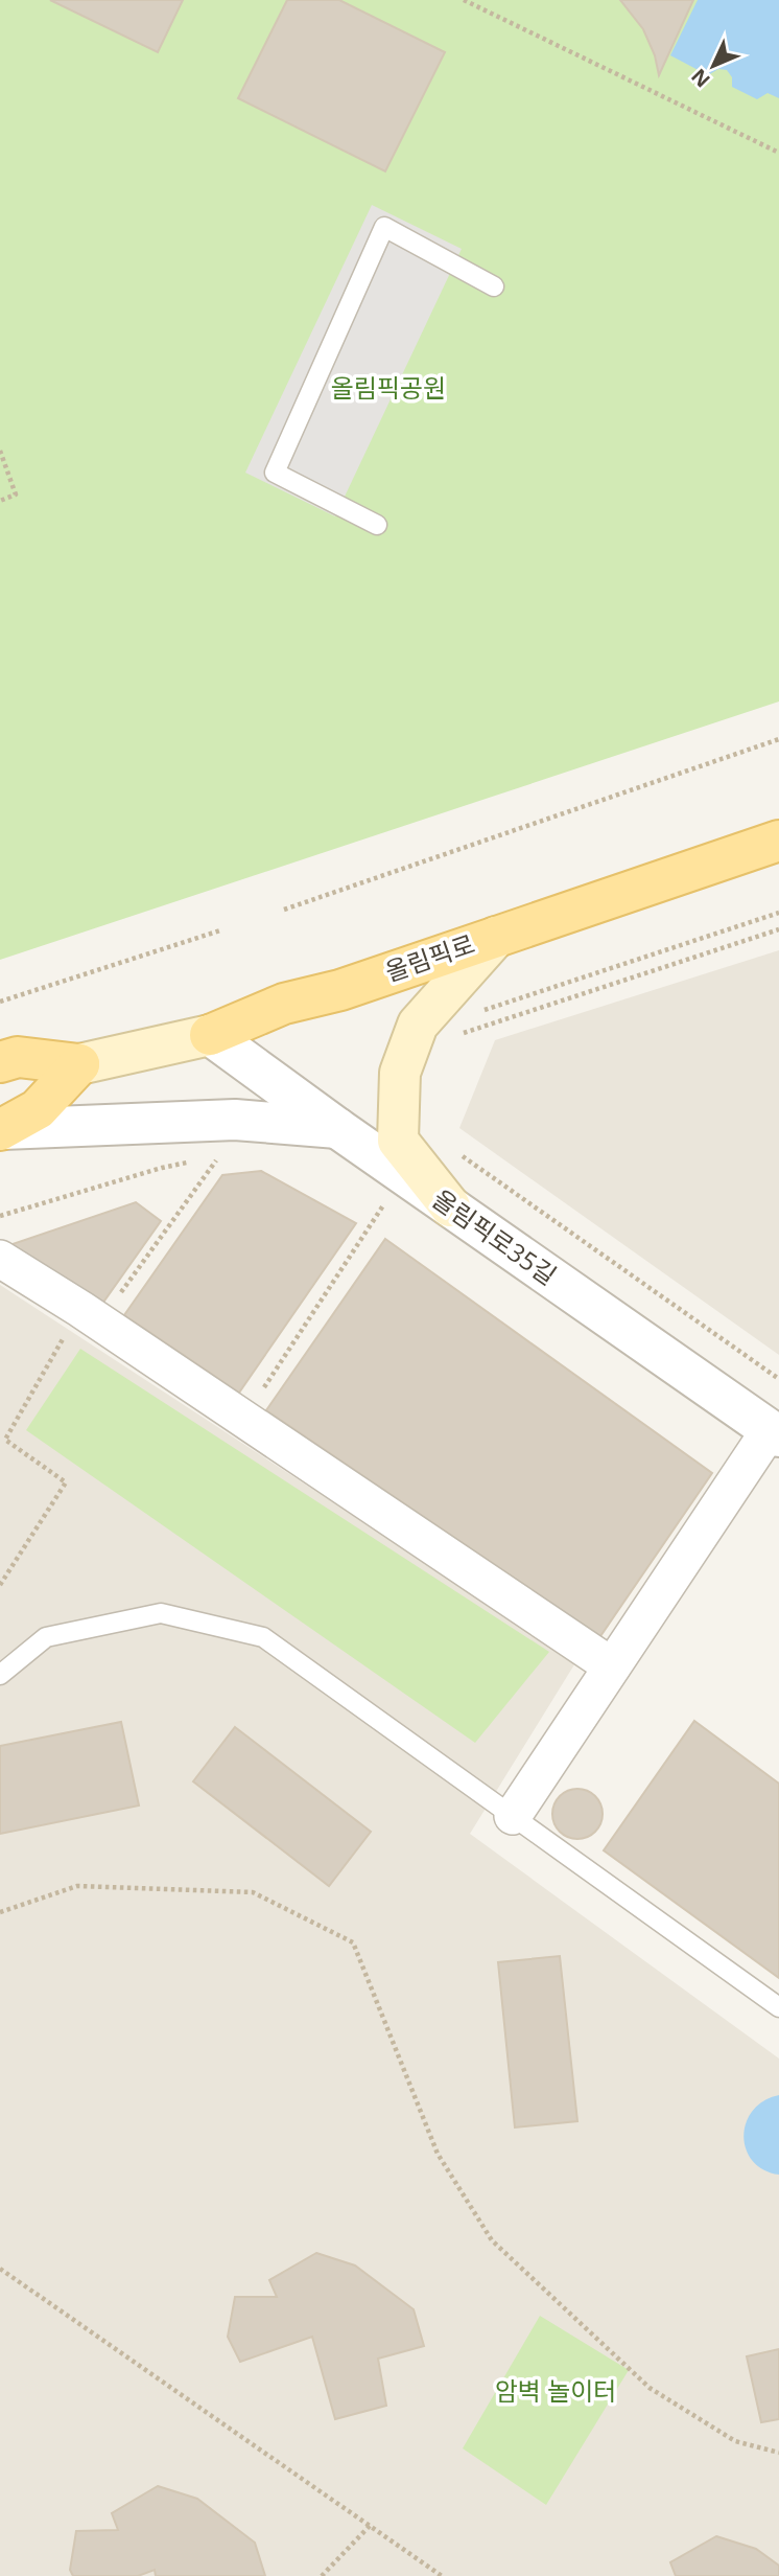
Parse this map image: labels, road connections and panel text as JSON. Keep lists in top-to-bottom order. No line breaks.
{"streets":{"main road":["올림픽로"],"street":["올림픽로35길"]},"crossings":[["올림픽로","올림픽로35길"]],"parks":["올림픽공원","암벽 놀이터"],"north":"bottom left"}
